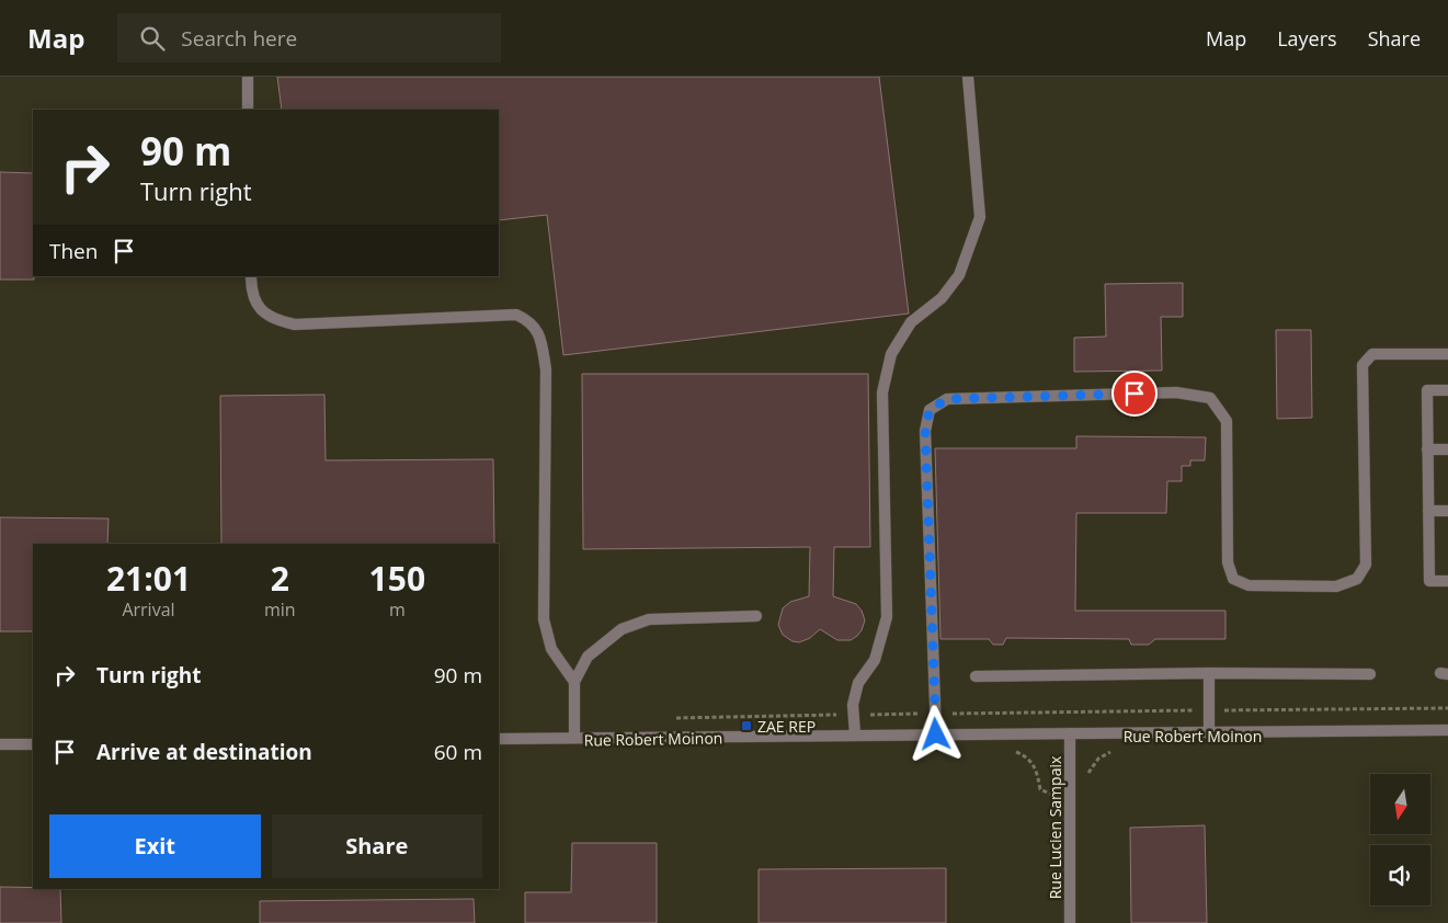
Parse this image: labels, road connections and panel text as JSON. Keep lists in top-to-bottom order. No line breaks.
{"streets":{"street":["Rue Robert Moinon","Rue Lucien Sampaix"]},"crossings":[["Rue Robert Moinon","Rue Lucien Sampaix"]],"places":{"transit":["ZAE REP"]},"north":"bottom","page":{"header":"Map","search":"Search here","nav":["Map","Layers","Share"],"turn":["90 m","Turn right"],"then":"Then","eta":["21:01","Arrival","2","min","150","m"],"list":[{"name":"Turn right","value":"90 m"},{"name":"Arrive at destination","value":"60 m"}],"buttons":["Exit","Share"]}}
